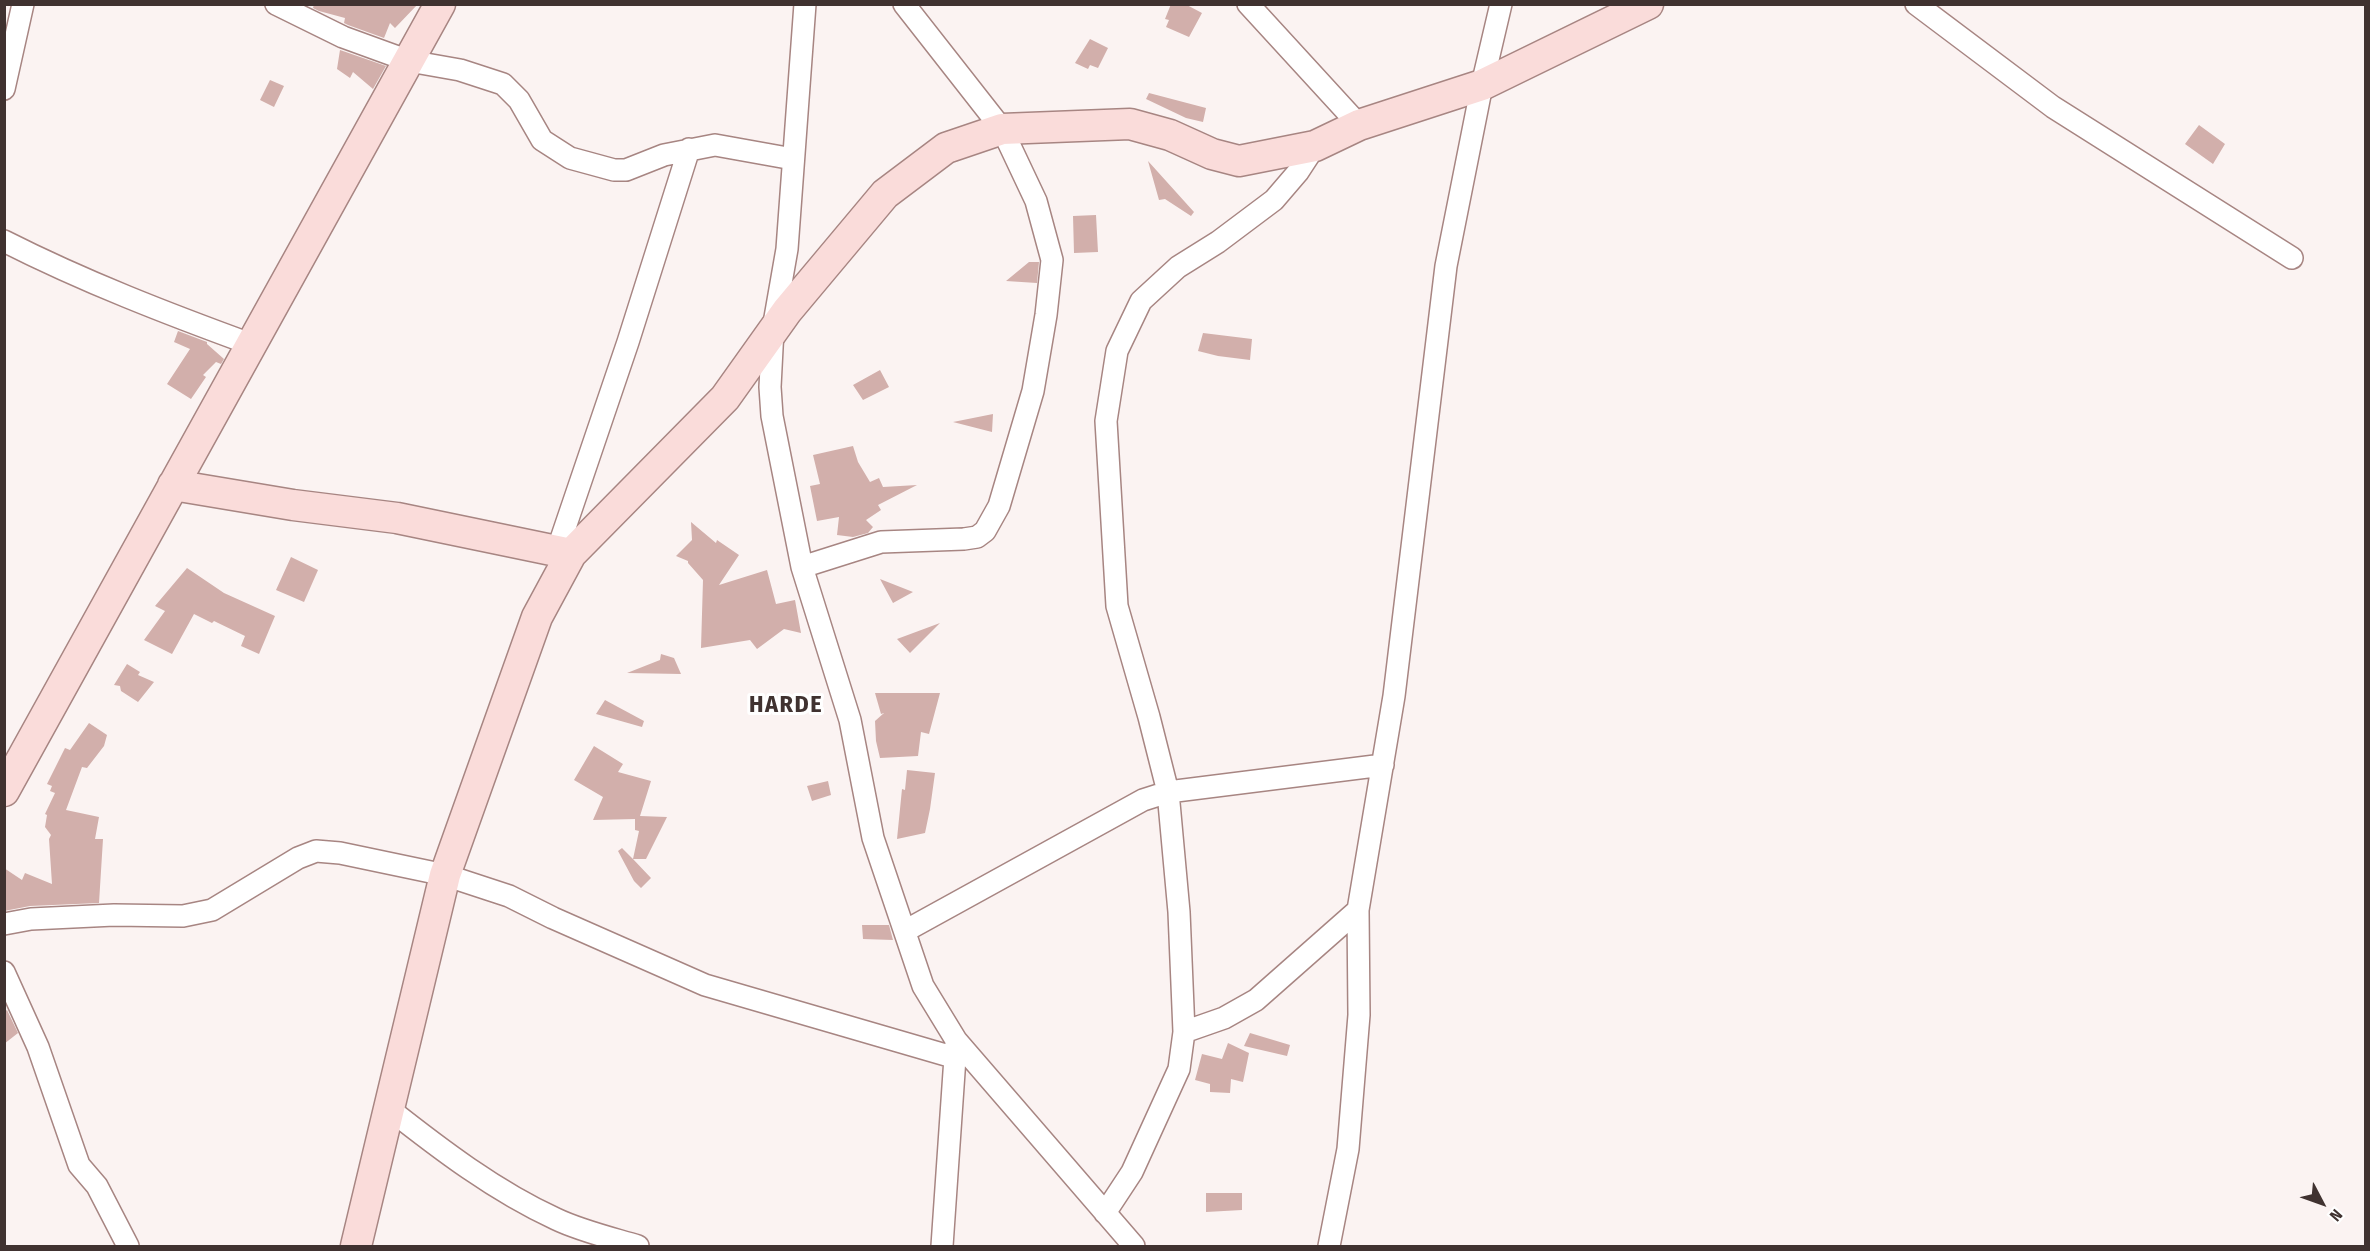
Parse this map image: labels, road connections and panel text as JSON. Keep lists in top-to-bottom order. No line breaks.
{"districts":["HARDE"],"north":"bottom right"}
